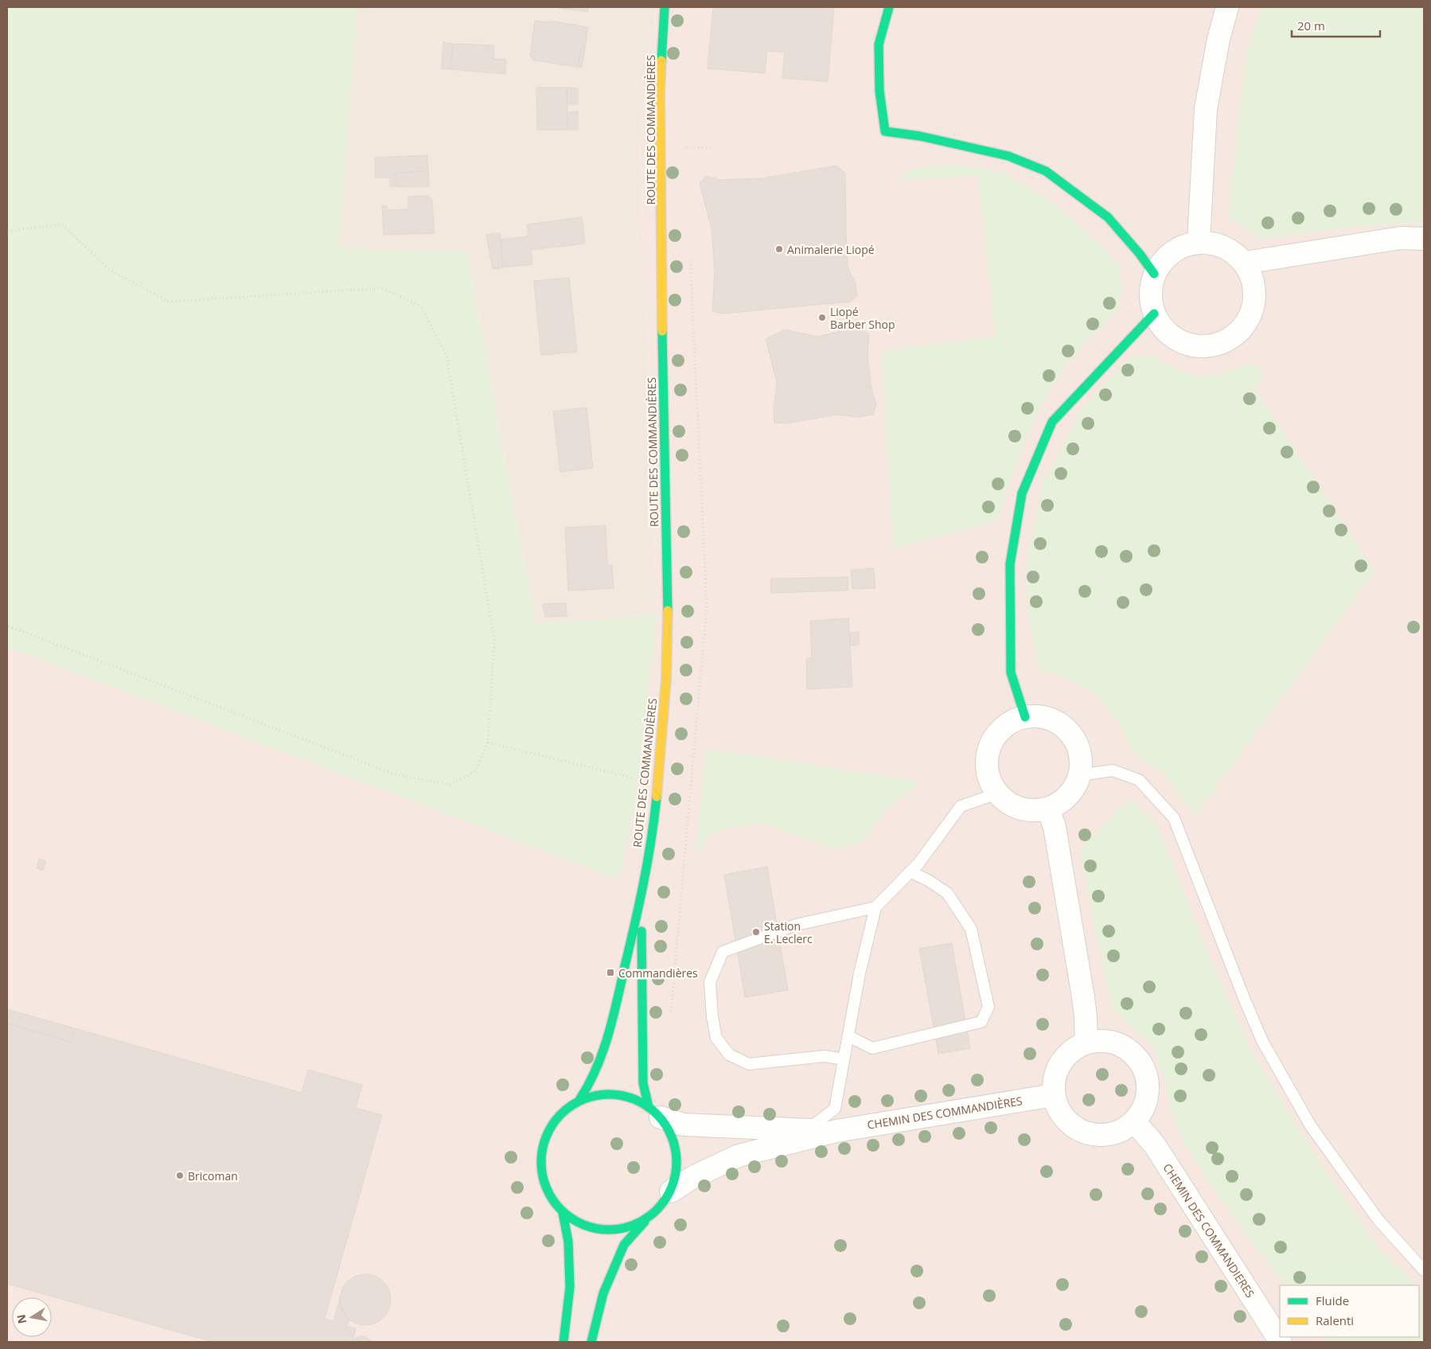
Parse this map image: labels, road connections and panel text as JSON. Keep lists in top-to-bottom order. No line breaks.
{"streets":{"main road":["ROUTE DES COMMANDIÈRES"],"street":["CHEMIN DES COMMANDIÈRES","CHEMIN DES COMMANDIERES"]},"crossings":[["ROUTE DES COMMANDIÈRES","CHEMIN DES COMMANDIÈRES"],["CHEMIN DES COMMANDIÈRES","CHEMIN DES COMMANDIERES"]],"places":{"other":["Animalerie Liopé","Liopé Barber Shop","Station E. Leclerc","Bricoman"],"transit":["Commandières"]},"legend":["Fluide","Ralenti"],"scale_bar":"20 m","north":"left"}
